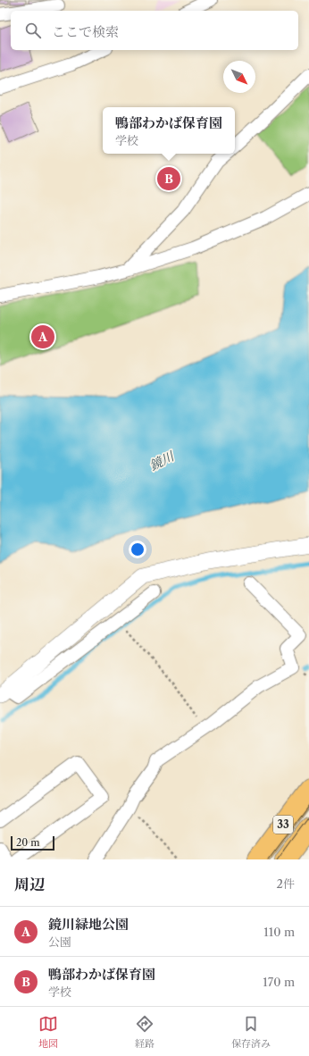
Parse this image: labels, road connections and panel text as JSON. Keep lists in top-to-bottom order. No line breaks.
{"streets":{"highway":["33"]},"water":["鏡川"],"scale_bar":"20 m","north":"bottom right","page":{"search":"ここで検索","popup":["鴨部わかば保育園","学校"],"pins":["B","A"],"scale":"20 m","heading":["周辺","2件"],"list":[{"mark":"A","name":"鏡川緑地公園","note":"公園","value":"110 m"},{"mark":"B","name":"鴨部わかば保育園","note":"学校","value":"170 m"}],"nav":["地図","経路","保存済み"]}}
